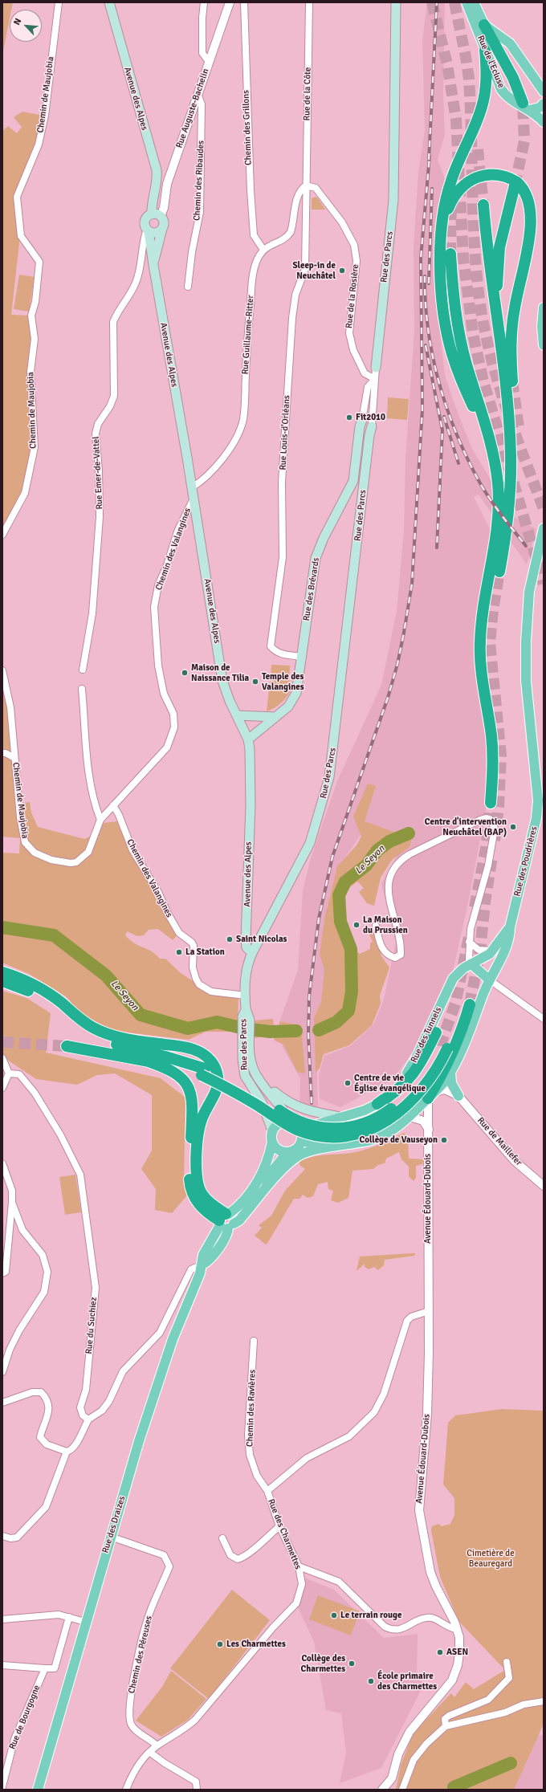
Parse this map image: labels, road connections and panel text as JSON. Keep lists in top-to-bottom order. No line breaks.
{"streets":{"main road":["Rue de l'Ecluse","Avenue des Alpes","Rue des Parcs","Rue des Brévards","Rue des Poudrières","Rue des Tunnels","Rue des Draizes"],"street":["Rue de la Côte","Chemin de Maujobia","Rue Auguste-Bachelin","Chemin des Grillons","Chemin des Ribaudes","Rue de la Rosière","Rue Guillaume-Ritter","Rue Louis-d'Orléans","Rue Emer-de-Vattel","Chemin des Valangines","Rue de Maillefer","Avenue Édouard-Dubois","Rue du Suchiez","Chemin des Ravières","Rue des Charmettes","Chemin des Péreuses","Rue de Bourgogne"]},"crossings":[["Rue de la Côte","Rue de la Rosière"],["Rue de la Côte","Rue Louis-d'Orléans"],["Chemin de Maujobia","Chemin des Valangines"],["Avenue des Alpes","Rue Auguste-Bachelin"],["Avenue des Alpes","Rue des Parcs"],["Avenue des Alpes","Rue Guillaume-Ritter"],["Avenue des Alpes","Rue Emer-de-Vattel"],["Avenue des Alpes","Chemin des Valangines"],["Avenue des Alpes","Rue des Brévards"],["Rue Auguste-Bachelin","Chemin des Ribaudes"],["Rue Auguste-Bachelin","Rue Emer-de-Vattel"],["Chemin des Grillons","Rue Guillaume-Ritter"],["Rue des Parcs","Rue de la Rosière"],["Rue des Parcs","Chemin des Valangines"],["Rue de la Rosière","Rue Louis-d'Orléans"],["Rue Louis-d'Orléans","Rue des Brévards"],["Rue des Poudrières","Rue des Tunnels"],["Rue des Poudrières","Avenue Édouard-Dubois"],["Avenue Édouard-Dubois","Rue des Charmettes"],["Chemin des Ravières","Rue des Charmettes"],["Rue des Draizes","Chemin des Péreuses"],["Rue des Charmettes","Chemin des Péreuses"]],"water":["Le Seyon"],"parks":["Cimetière de Beauregard"],"places":["Sleep-in de Neuchâtel","Fit2010","Maison de Naissance Tilia","Temple des Valangines","Centre d'intervention Neuchâtel (BAP)","La Maison du Prussien","Saint Nicolas","La Station","Centre de vie Église évangélique","Collège de Vauseyon","Le terrain rouge","Les Charmettes","ASEN","Collège des Charmettes","École primaire des Charmettes"],"north":"top left"}
